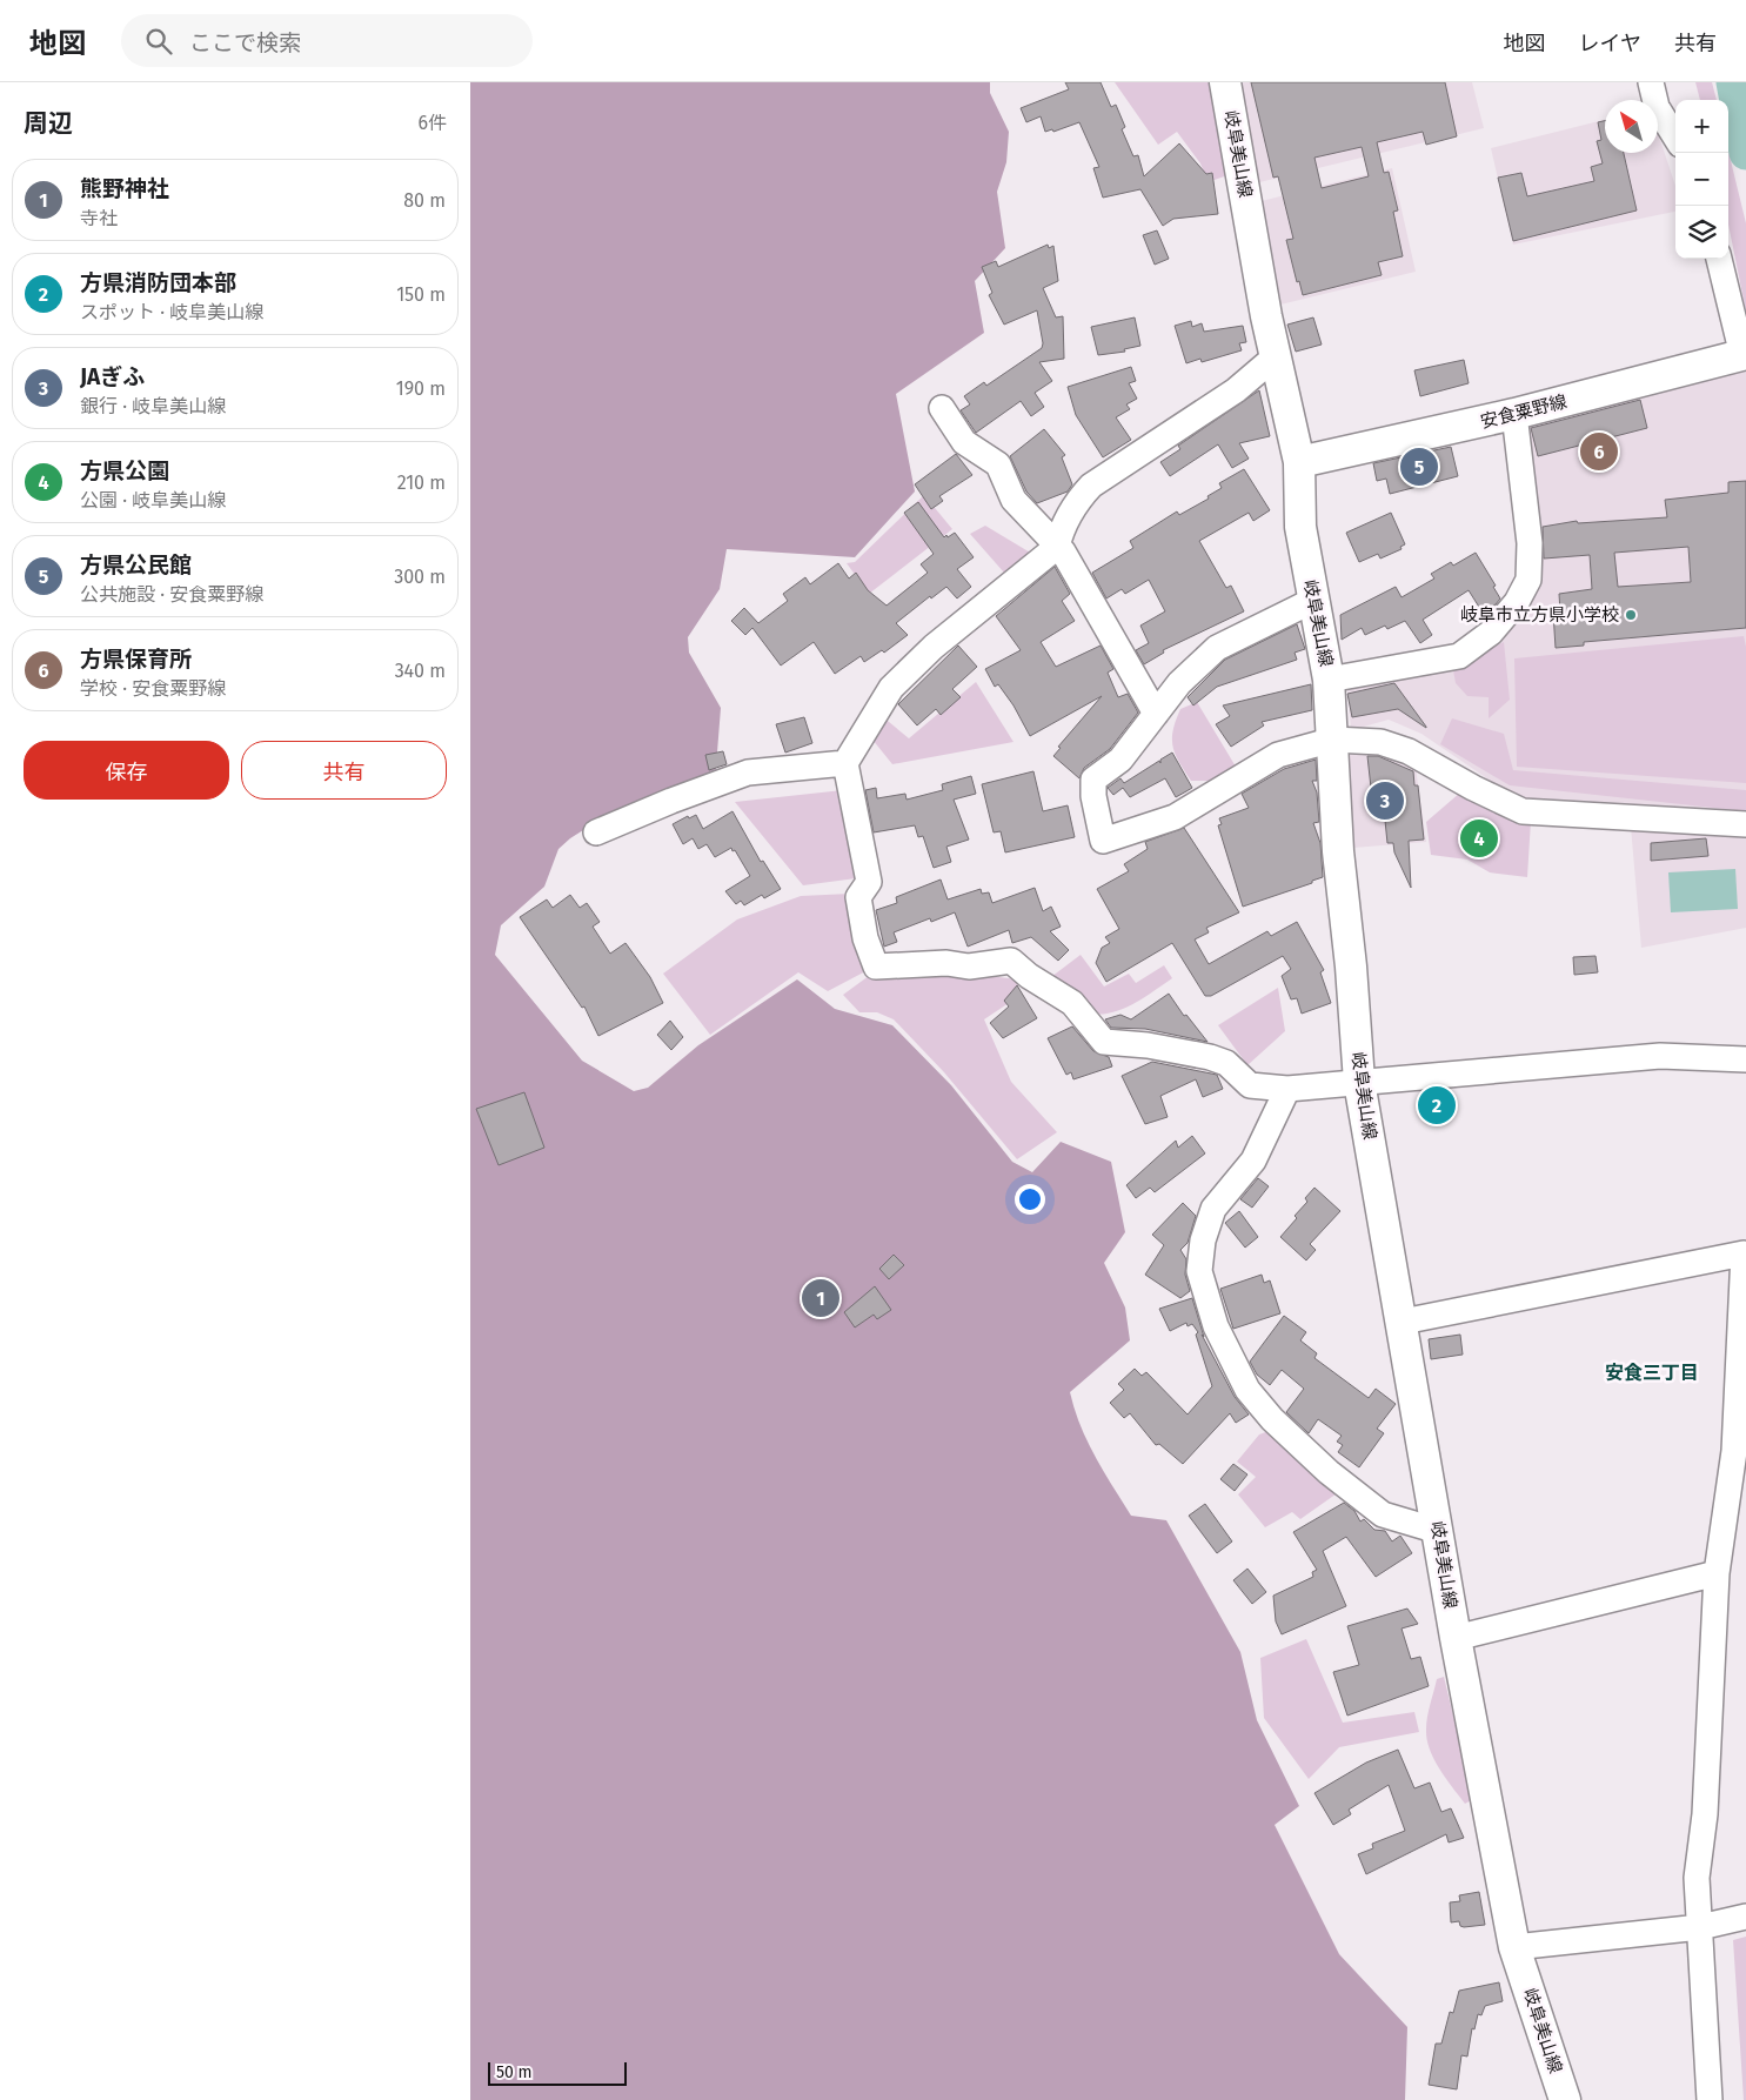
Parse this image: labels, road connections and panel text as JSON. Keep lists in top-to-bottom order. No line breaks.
{"streets":{"main road":["岐阜美山線","安食粟野線"]},"crossings":[["岐阜美山線","安食粟野線"]],"districts":["安食三丁目"],"places":["岐阜市立方県小学校"],"scale_bar":"50 m","north":"top left","page":{"header":"地図","search":"ここで検索","nav":["地図","レイヤ","共有"],"heading":["周辺","6件"],"map_buttons":["+","−"],"list":[{"mark":"1","name":"熊野神社","note":"寺社","value":"80 m"},{"mark":"2","name":"方県消防団本部","note":"スポット · 岐阜美山線","value":"150 m"},{"mark":"3","name":"JAぎふ","note":"銀行 · 岐阜美山線","value":"190 m"},{"mark":"4","name":"方県公園","note":"公園 · 岐阜美山線","value":"210 m"},{"mark":"5","name":"方県公民館","note":"公共施設 · 安食粟野線","value":"300 m"},{"mark":"6","name":"方県保育所","note":"学校 · 安食粟野線","value":"340 m"}],"pins":["6","5","3","4","2","1"],"buttons":["保存","共有"],"scale":"50 m"}}
